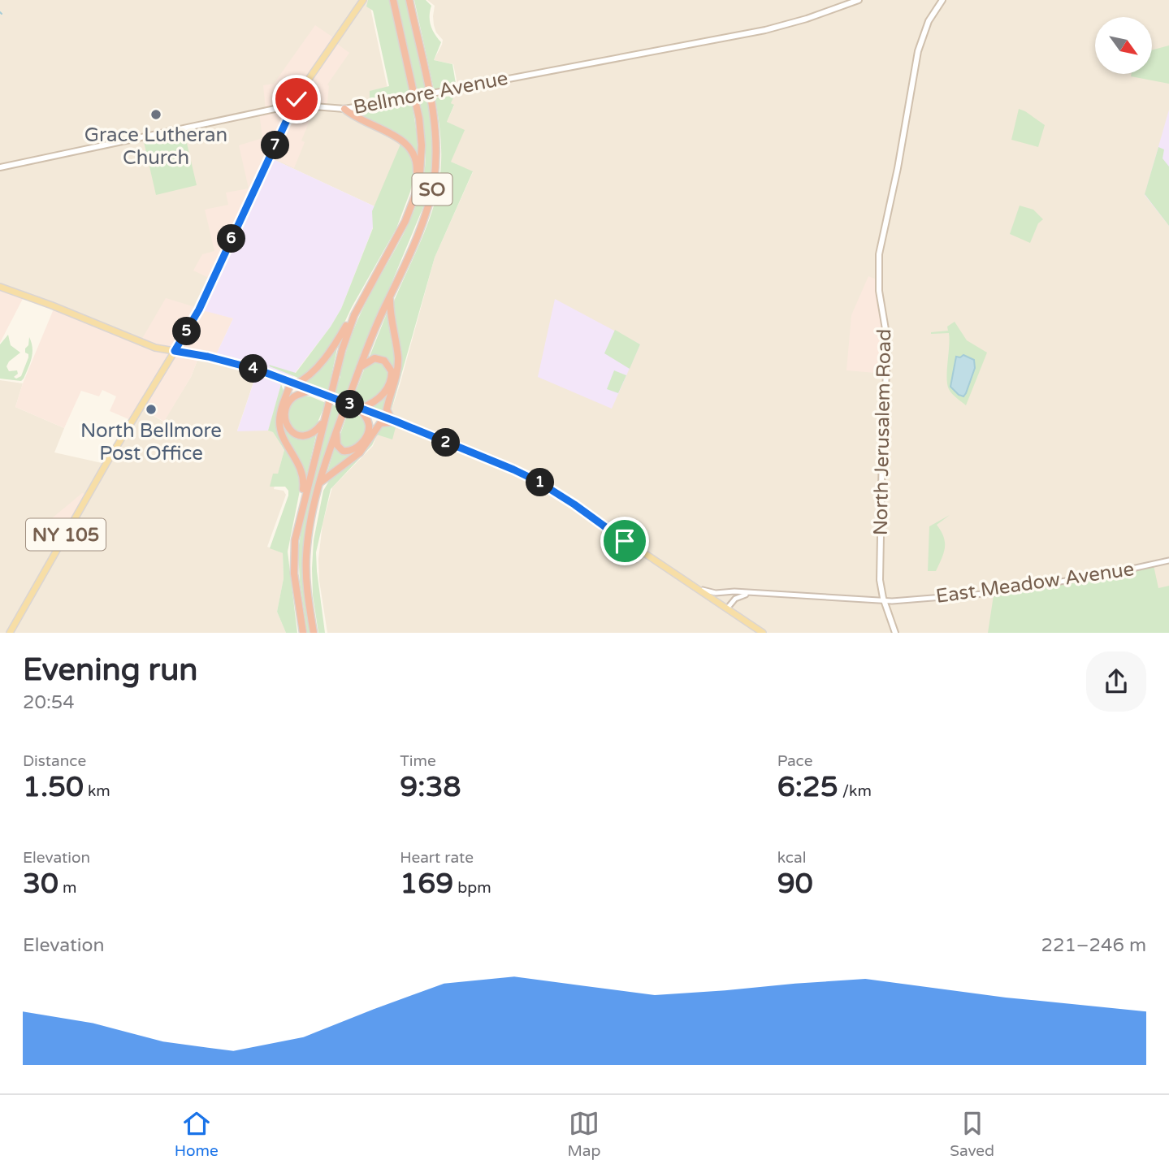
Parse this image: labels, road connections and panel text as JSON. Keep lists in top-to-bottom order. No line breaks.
{"streets":{"highway":["SO"],"main road":["Bellmore Avenue","North Jerusalem Road","NY 105"],"street":["East Meadow Avenue"]},"crossings":[["North Jerusalem Road","East Meadow Avenue"]],"places":["Grace Lutheran Church","North Bellmore Post Office"],"north":"bottom right","page":{"pins":["7","6","5","4","3","2","1"],"heading":["Evening run","20:54"],"stats":[["Distance","1.50 km"],["Time","9:38"],["Pace","6:25 /km"],["Elevation","30 m"],["Heart rate","169 bpm"],["kcal","90"]],"chart":["Elevation","221–246 m"],"tabs":["Home","Map","Saved"]}}
